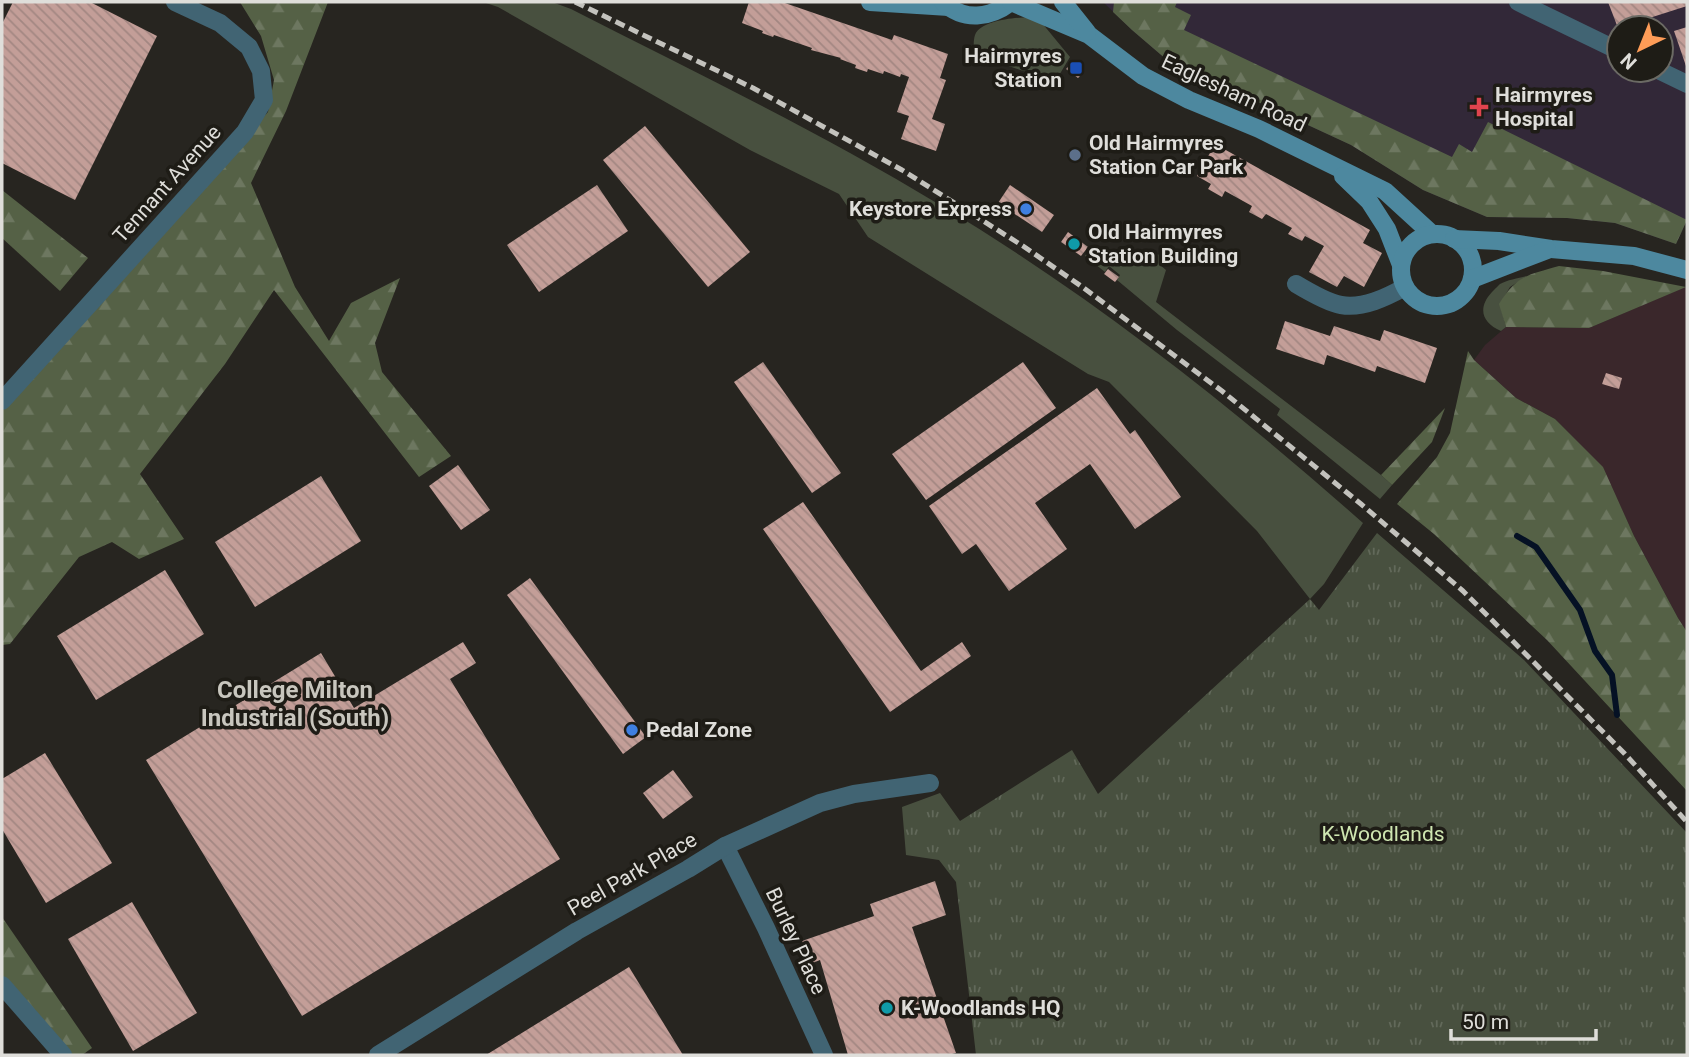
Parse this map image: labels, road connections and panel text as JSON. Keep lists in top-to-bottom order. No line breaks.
{"streets":{"main road":["Eaglesham Road"],"street":["Tennant Avenue","Peel Park Place","Burley Place"]},"crossings":[["Peel Park Place","Burley Place"]],"districts":["College Milton Industrial (South)"],"parks":["K-Woodlands"],"places":{"transit":["Hairmyres Station"],"health":["Hairmyres Hospital"],"other":["Old Hairmyres Station Car Park","Keystore Express","Old Hairmyres Station Building","Pedal Zone","K-Woodlands HQ"]},"scale_bar":"50 m","north":"bottom left"}
